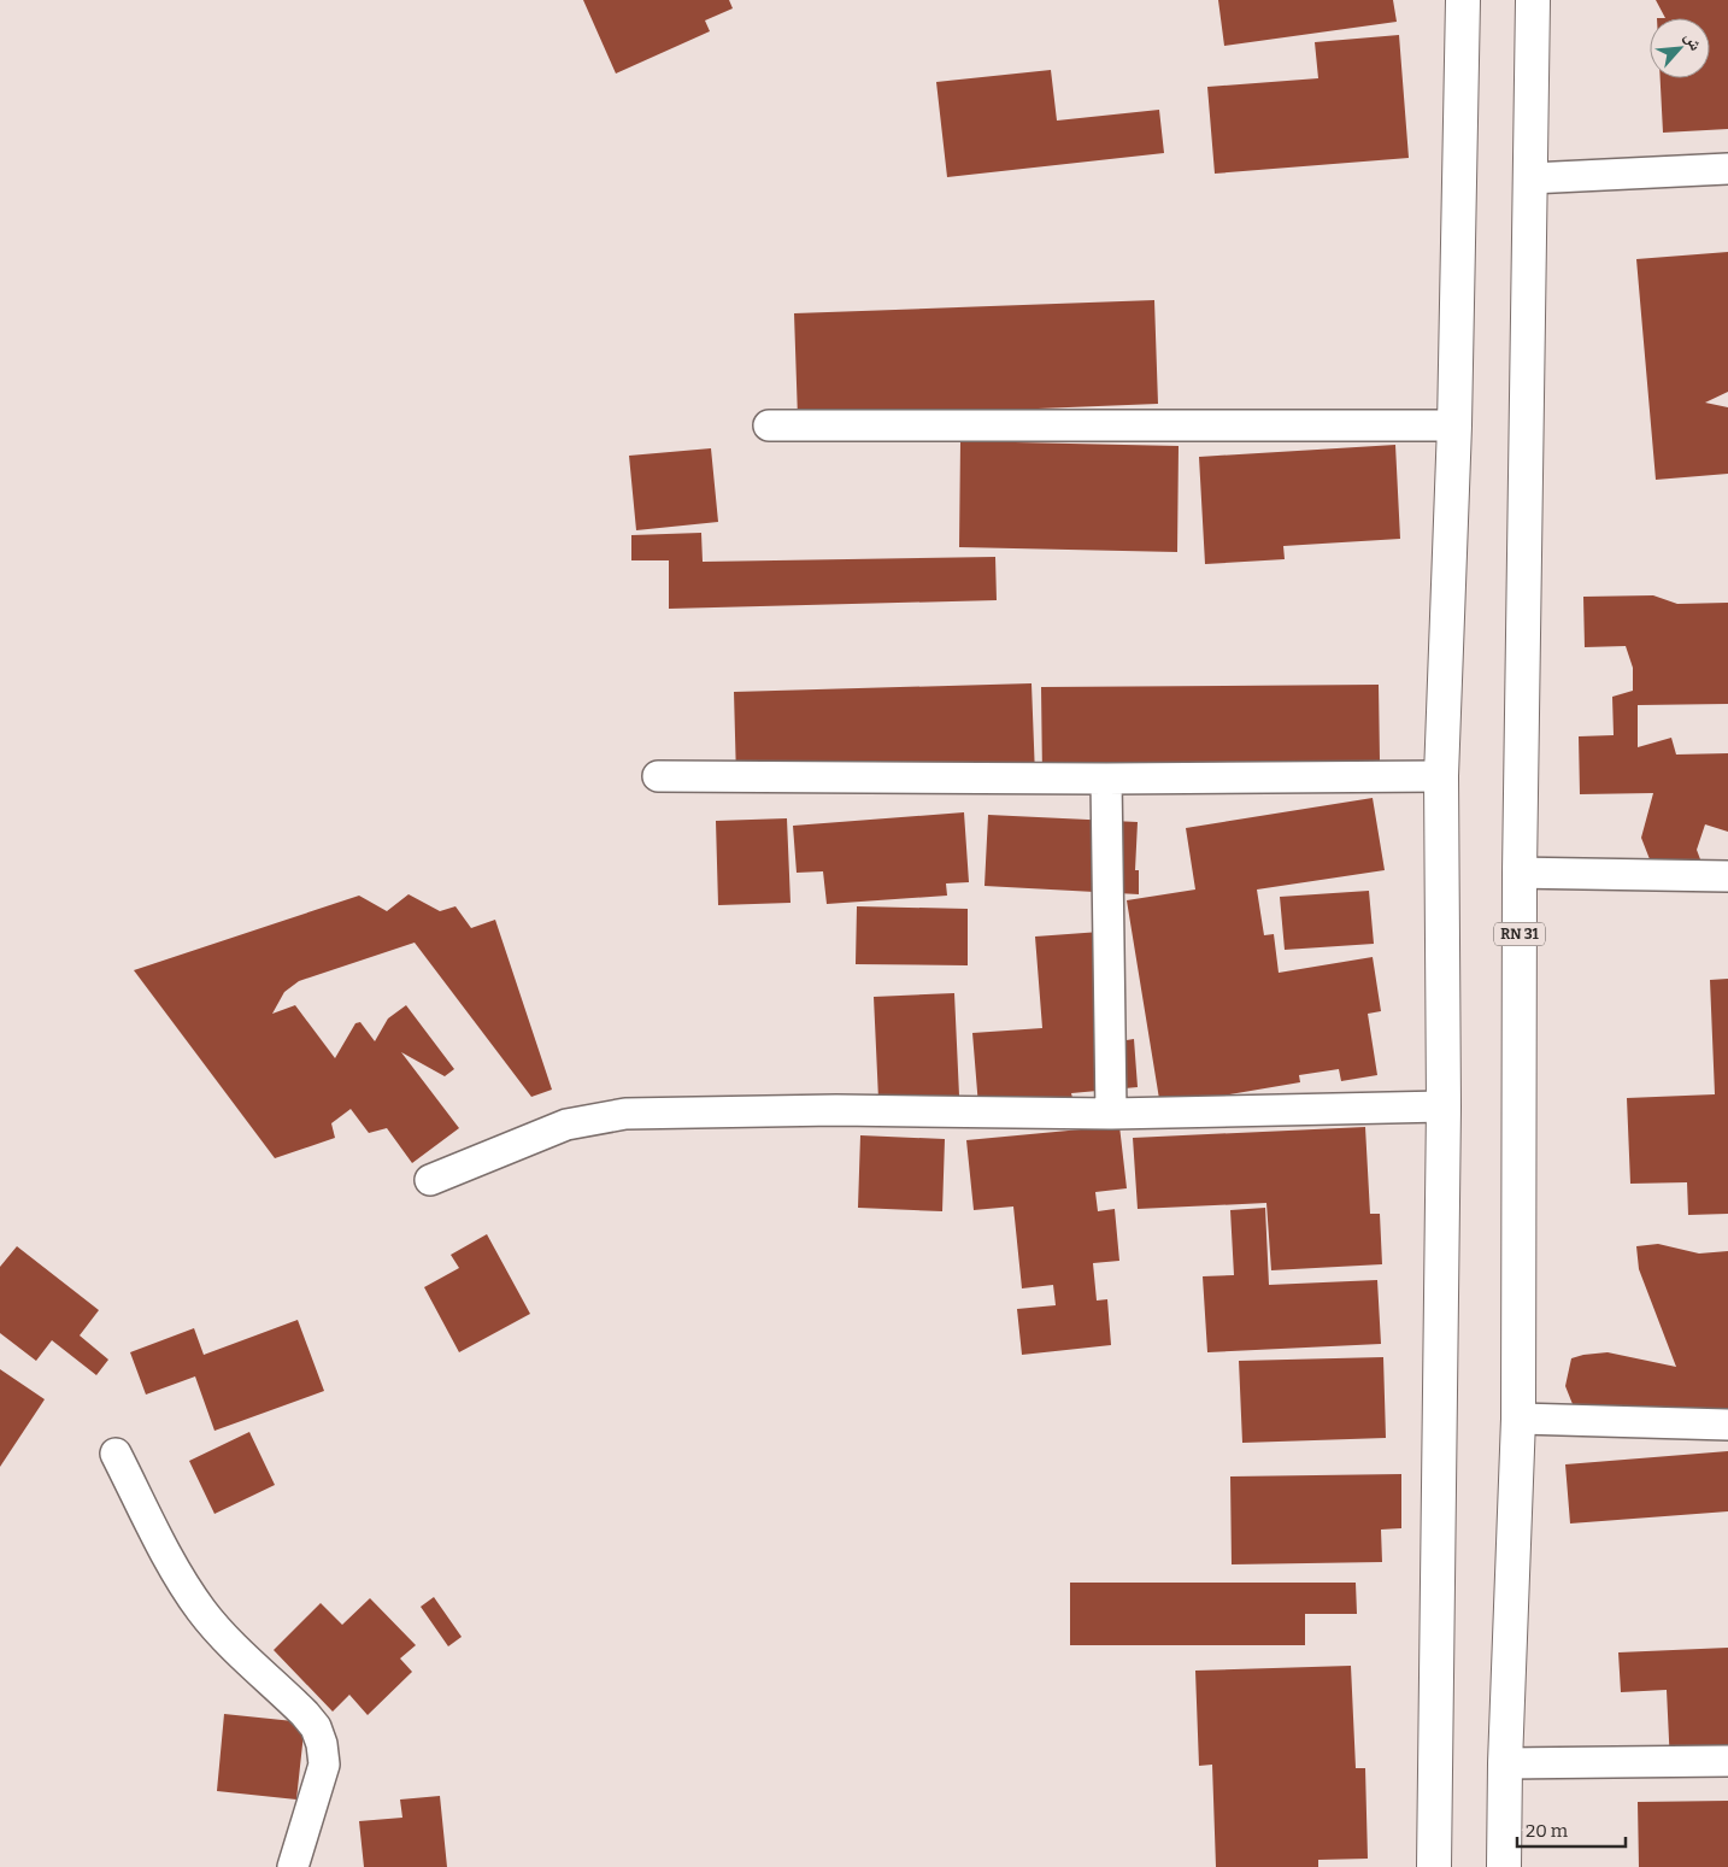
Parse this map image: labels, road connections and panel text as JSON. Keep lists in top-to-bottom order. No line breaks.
{"streets":{"highway":["RN 31"]},"scale_bar":"20 m","north":"top right"}
